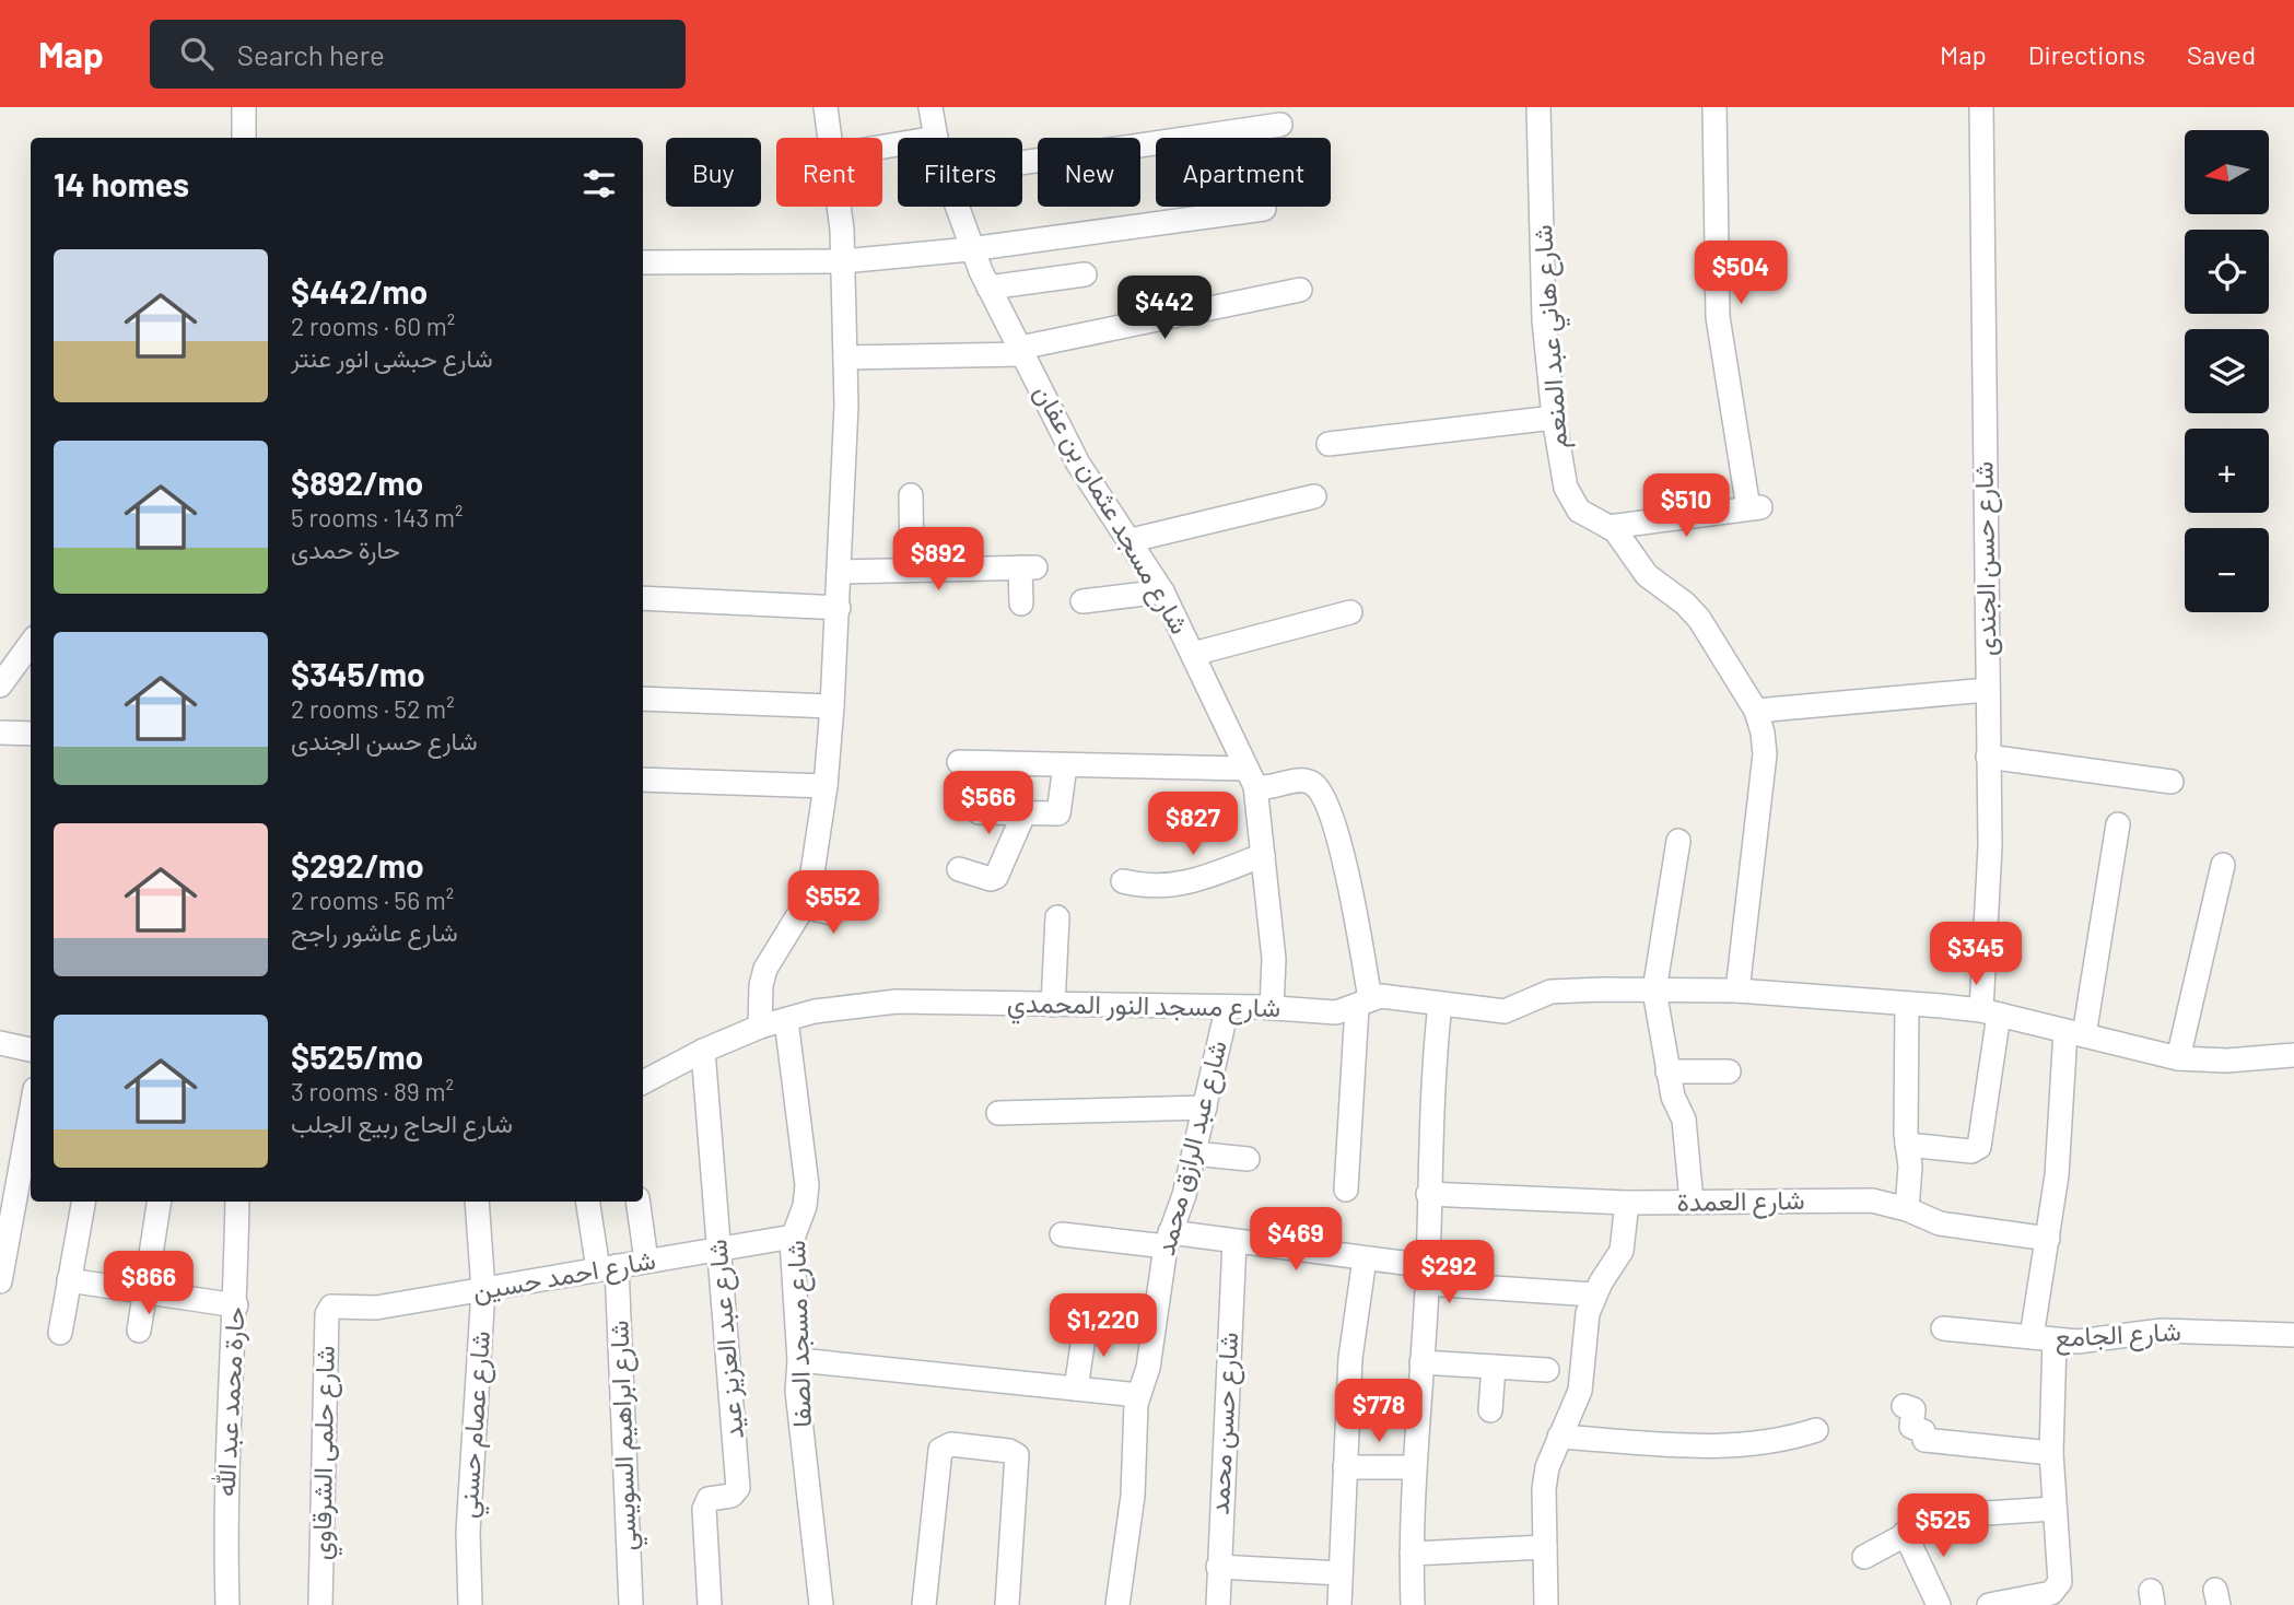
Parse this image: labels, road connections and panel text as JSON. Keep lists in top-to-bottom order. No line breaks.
{"streets":{"street":["شارع هاني عبد المنعم","شارع مسجد عثمان بن عفان","شارع حسن الجندى","شارع مسجد النور المحمدي","شارع عبد الرازق محمد","شارع العمدة","شارع احمد حسين","شارع مسجد الصفا","شارع الجامع","شارع عبد العزيز عيد","حارة محمد عبد الله","شارع حسن محمد","شارع عصام حسني","شارع ابراهيم السويسي","شارع حلمى الشرقاوي"]},"crossings":[["شارع هاني عبد المنعم","شارع مسجد النور المحمدي"],["شارع مسجد عثمان بن عفان","شارع مسجد النور المحمدي"],["شارع حسن الجندى","شارع مسجد النور المحمدي"],["شارع مسجد النور المحمدي","شارع عبد الرازق محمد"],["شارع مسجد النور المحمدي","شارع مسجد الصفا"],["شارع مسجد النور المحمدي","شارع عبد العزيز عيد"],["شارع احمد حسين","شارع مسجد الصفا"],["شارع احمد حسين","شارع عبد العزيز عيد"],["شارع احمد حسين","شارع عصام حسني"],["شارع احمد حسين","شارع ابراهيم السويسي"],["شارع احمد حسين","شارع حلمى الشرقاوي"]],"north":"left","page":{"header":"Map","search":"Search here","nav":["Map","Directions","Saved"],"map_buttons":["+","−"],"chip":["Buy","Rent","Filters","New","Apartment"],"heading":"14 homes","list":[{"name":"$442/mo","note":"2 rooms · 60 m² · شارع حبشى انور عنتر"},{"name":"$892/mo","note":"5 rooms · 143 m² · حارة حمدى"},{"name":"$345/mo","note":"2 rooms · 52 m² · شارع حسن الجندى"},{"name":"$292/mo","note":"2 rooms · 56 m² · شارع عاشور راجح"},{"name":"$525/mo","note":"3 rooms · 89 m² · شارع الحاج ربيع الجلب"}],"price":["$504","$442","$510","$892","$566","$827","$552","$345","$469","$292","$866","$1,220","$778","$525"]}}
